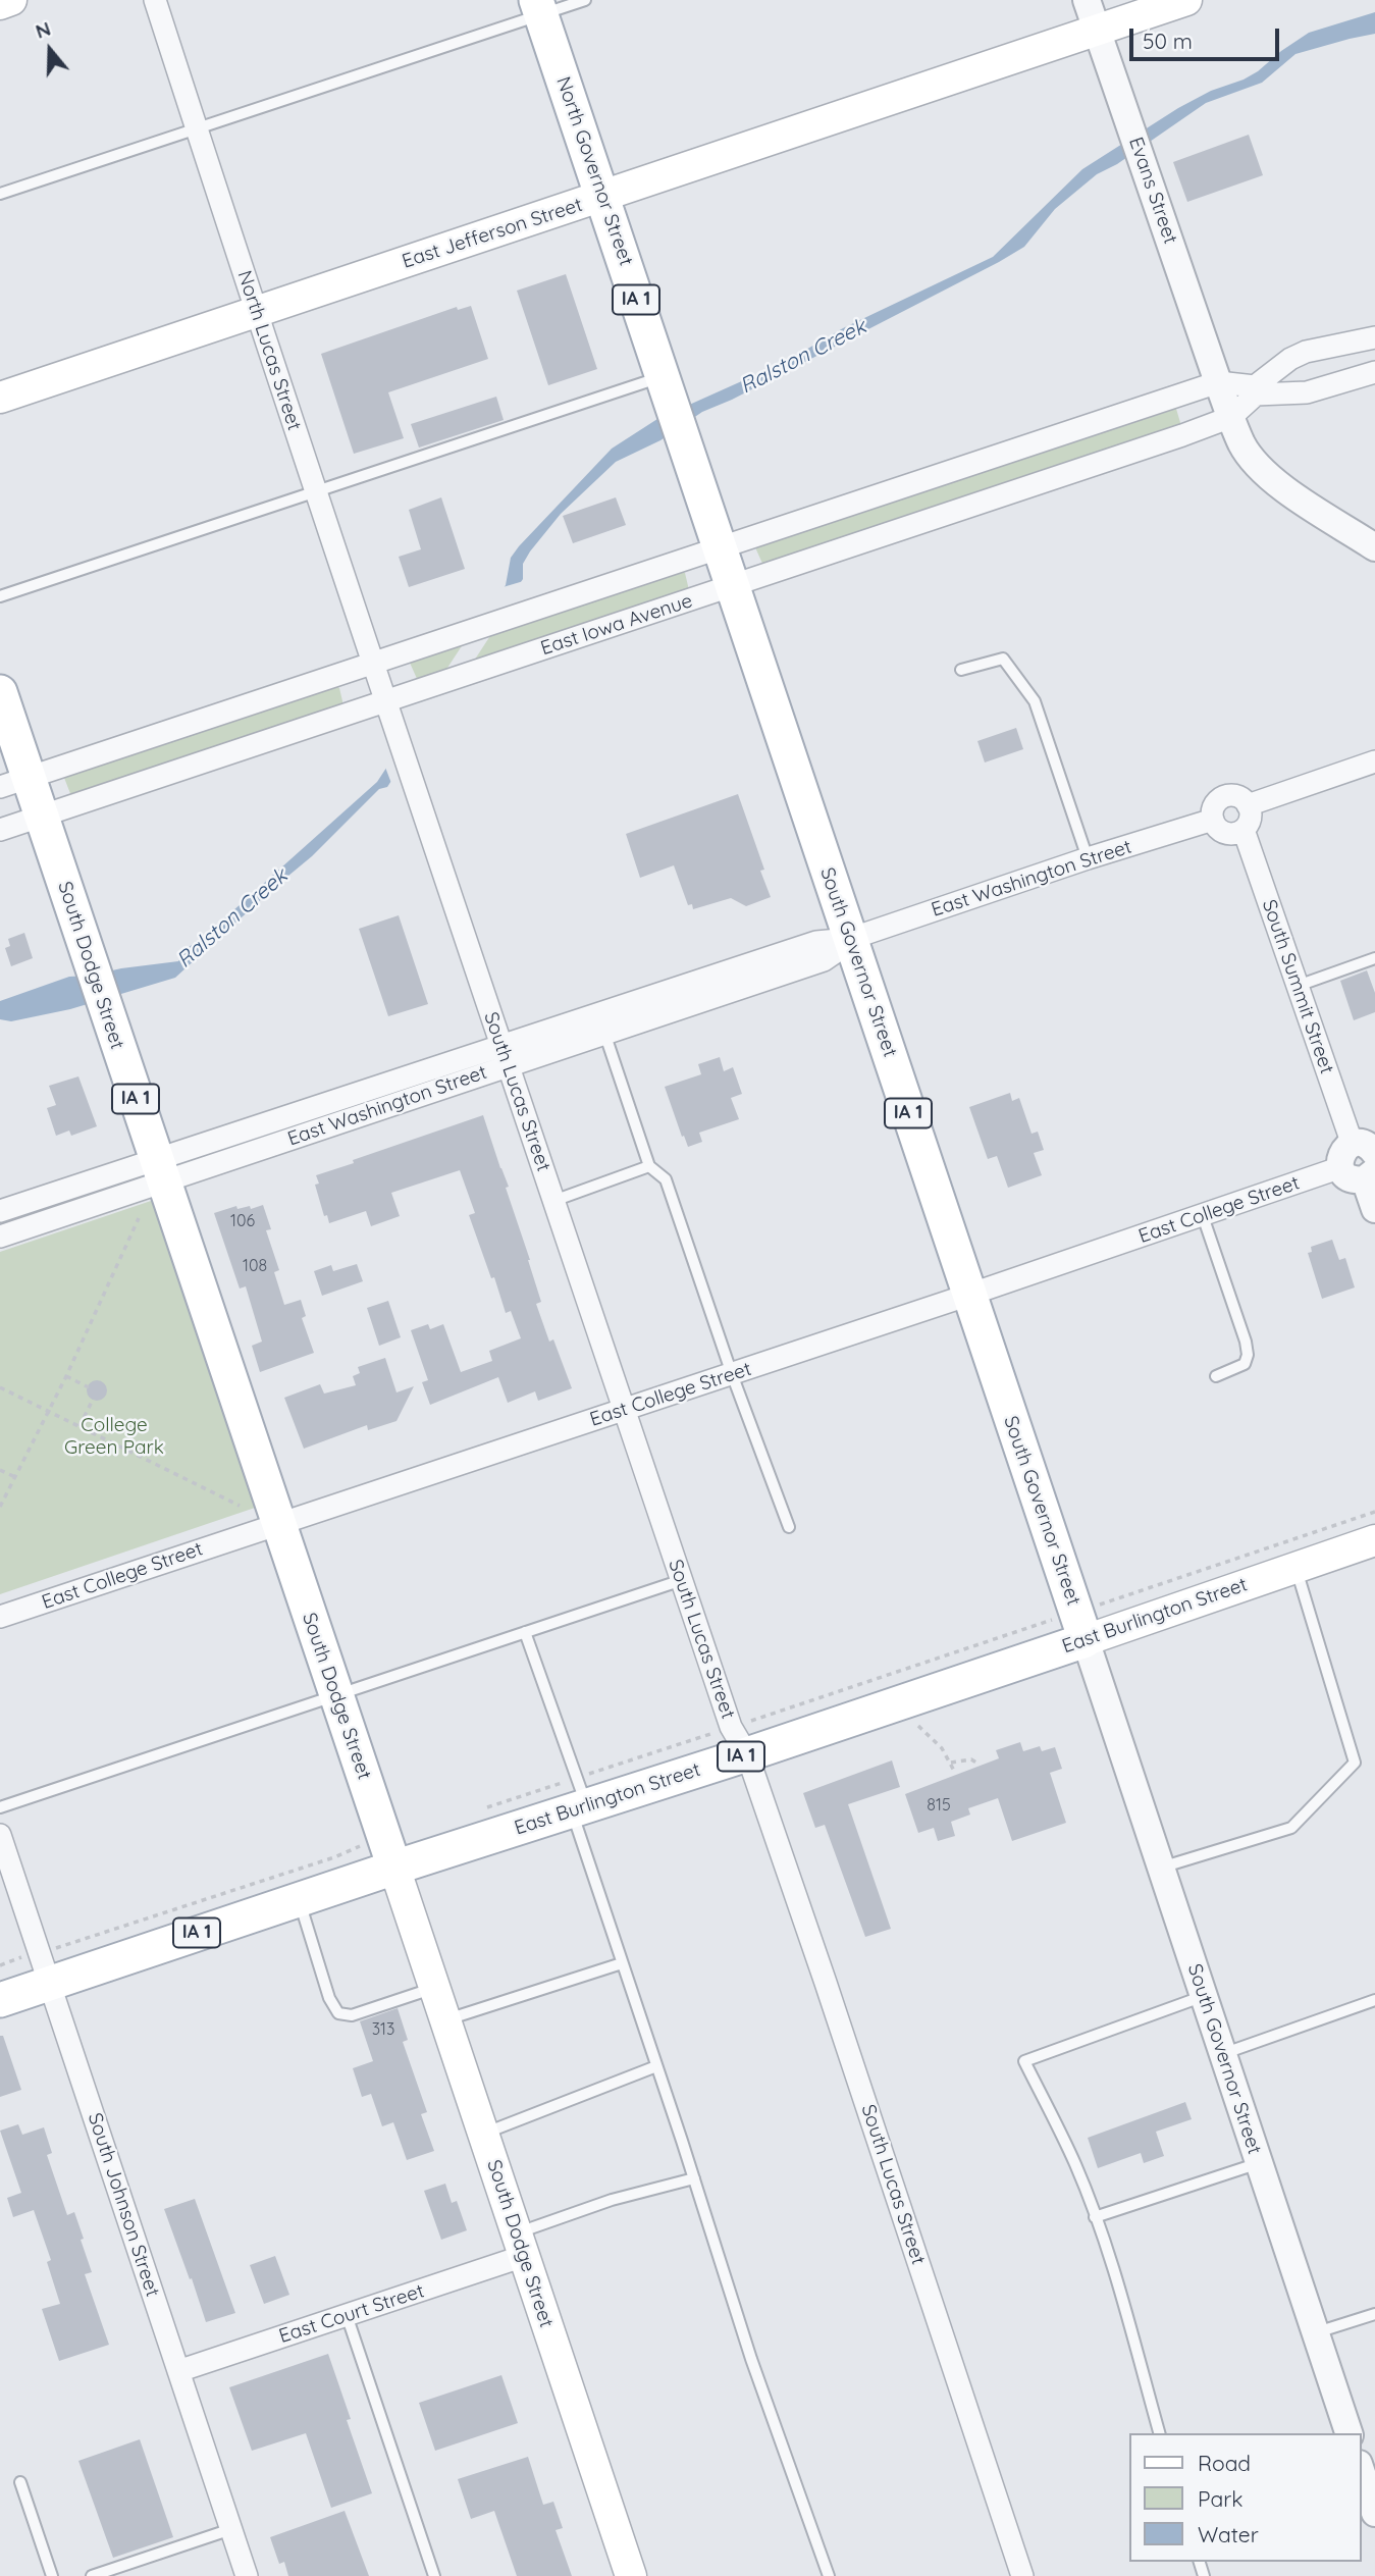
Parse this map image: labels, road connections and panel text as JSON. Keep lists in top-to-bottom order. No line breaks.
{"streets":{"main road":["North Governor Street","East Jefferson Street","IA 1","South Governor Street","South Dodge Street","East Burlington Street"],"street":["Evans Street","North Lucas Street","East Iowa Avenue","East Washington Street","South Summit Street","South Lucas Street","East College Street","South Johnson Street","East Court Street"]},"crossings":[["North Governor Street","East Jefferson Street"],["North Governor Street","East Iowa Avenue"],["North Governor Street","South Governor Street"],["Evans Street","East Jefferson Street"],["Evans Street","East Iowa Avenue"],["East Jefferson Street","North Lucas Street"],["IA 1","East Iowa Avenue"],["IA 1","South Dodge Street"],["North Lucas Street","East Iowa Avenue"],["North Lucas Street","South Lucas Street"],["East Iowa Avenue","South Governor Street"],["East Iowa Avenue","South Dodge Street"],["East Iowa Avenue","South Lucas Street"],["East Washington Street","South Governor Street"],["East Washington Street","South Dodge Street"],["East Washington Street","South Summit Street"],["East Washington Street","South Lucas Street"],["South Governor Street","East College Street"],["South Governor Street","East Burlington Street"],["South Dodge Street","East College Street"],["South Dodge Street","East Burlington Street"],["South Dodge Street","East Court Street"],["South Summit Street","East College Street"],["South Lucas Street","East College Street"],["South Lucas Street","East Burlington Street"],["East Burlington Street","South Johnson Street"],["South Johnson Street","East Court Street"]],"water":["Ralston Creek"],"parks":["College Green Park"],"house_numbers":["106","108","815","313"],"legend":["Road","Park","Water"],"scale_bar":"50 m","north":"top"}
